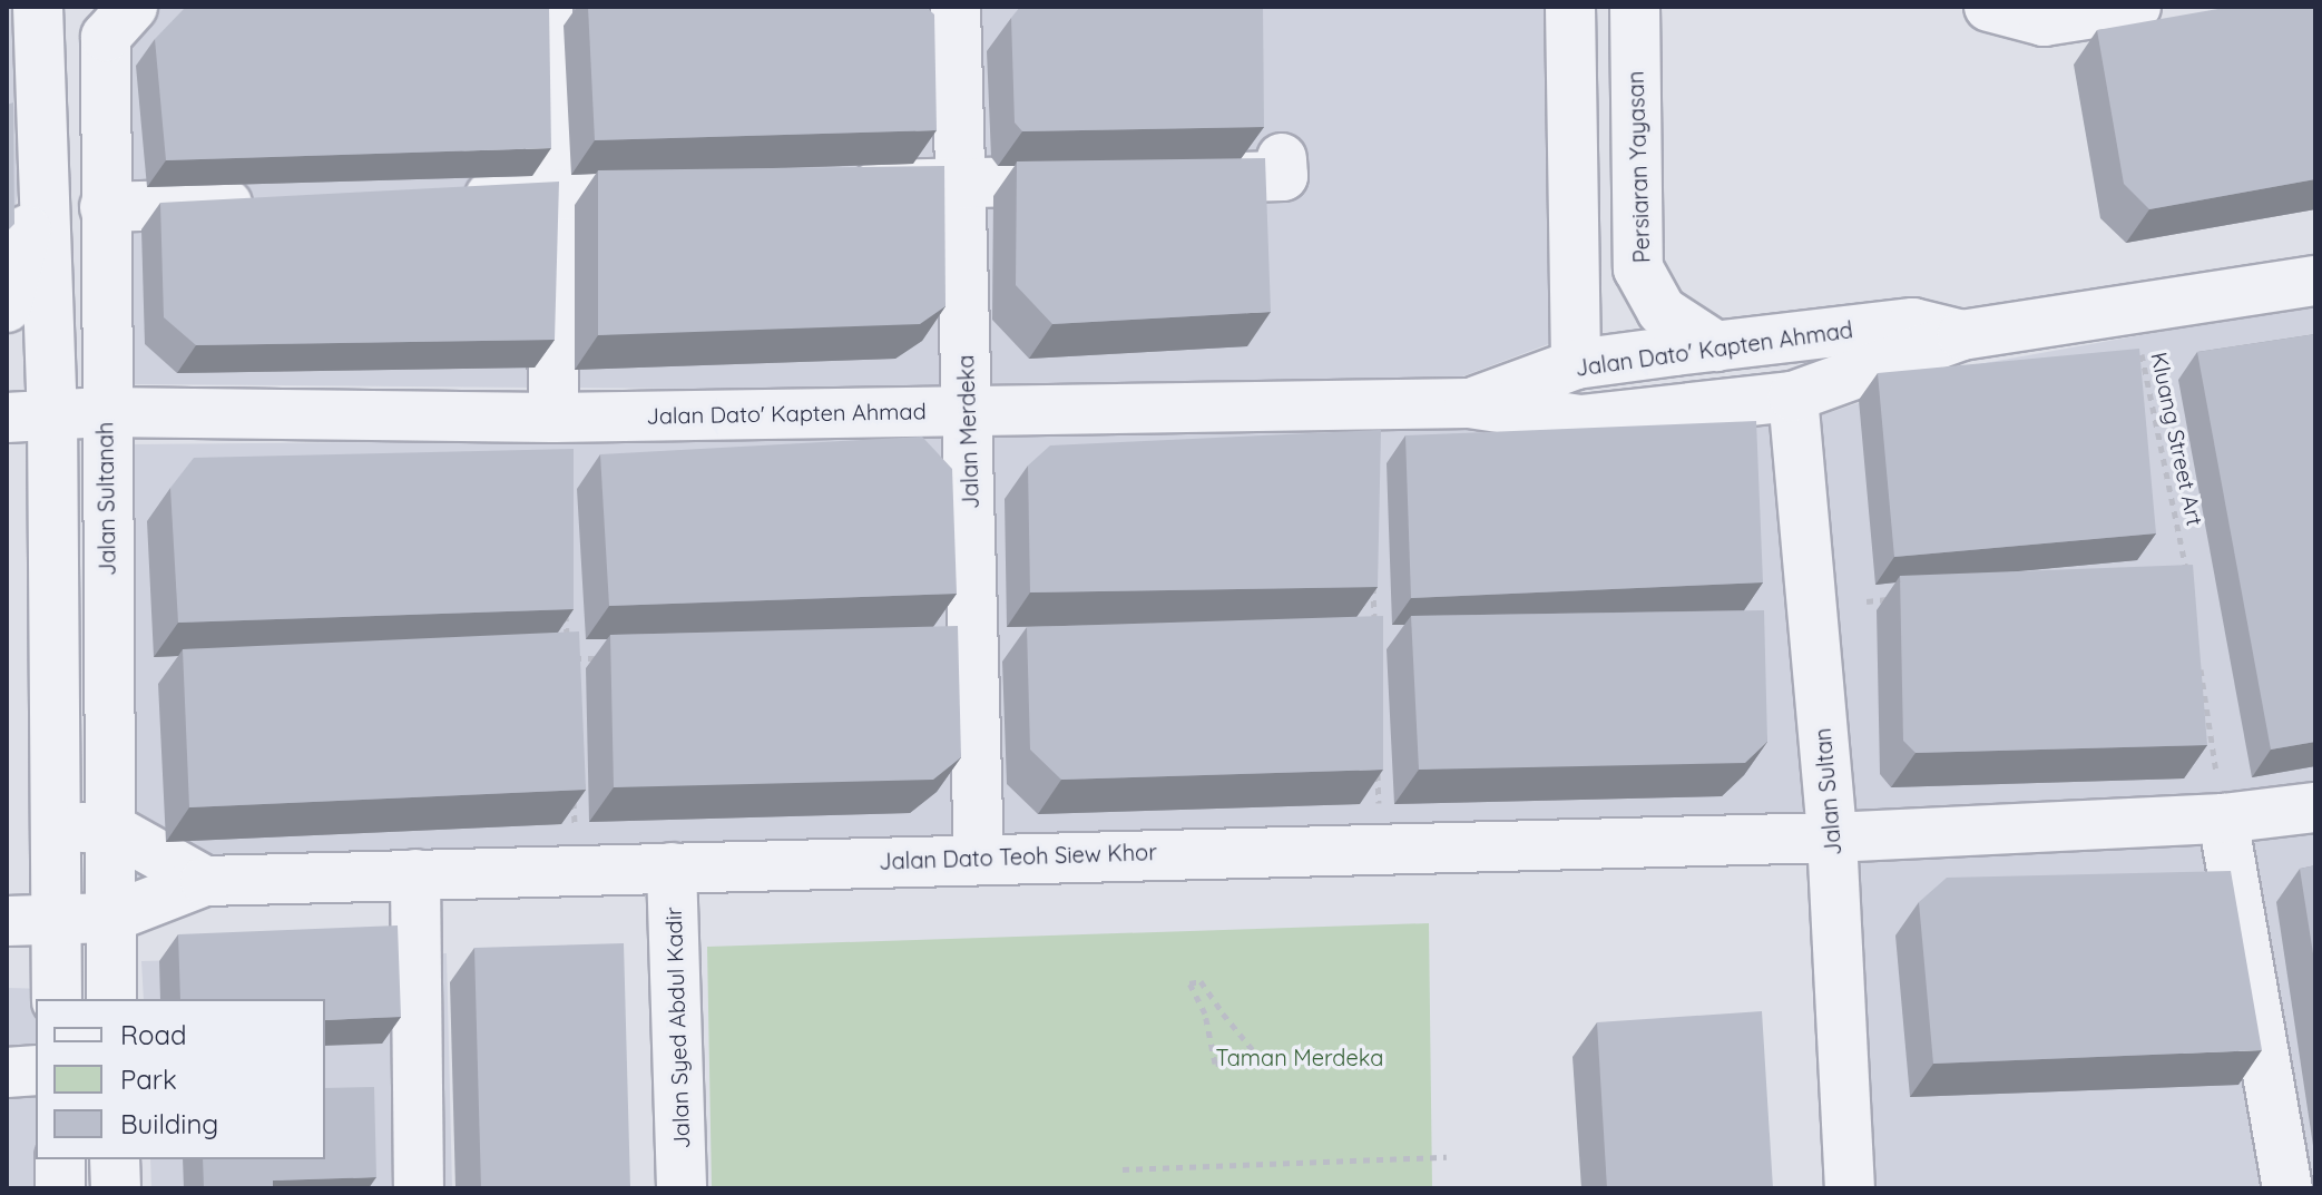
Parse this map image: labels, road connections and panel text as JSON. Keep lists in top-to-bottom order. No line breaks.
{"streets":{"street":["Persiaran Yayasan","Jalan Dato' Kapten Ahmad","Jalan Merdeka","Jalan Sultanah","Jalan Sultan","Jalan Dato Teoh Siew Khor","Jalan Syed Abdul Kadir"],"path":["Kluang Street Art"]},"crossings":[["Persiaran Yayasan","Jalan Dato' Kapten Ahmad"],["Jalan Dato' Kapten Ahmad","Jalan Merdeka"],["Jalan Dato' Kapten Ahmad","Kluang Street Art"],["Jalan Dato' Kapten Ahmad","Jalan Sultanah"],["Jalan Dato' Kapten Ahmad","Jalan Sultan"],["Jalan Merdeka","Jalan Dato Teoh Siew Khor"],["Jalan Sultan","Jalan Dato Teoh Siew Khor"],["Jalan Dato Teoh Siew Khor","Jalan Syed Abdul Kadir"]],"parks":["Taman Merdeka"],"legend":["Road","Park","Building"]}
